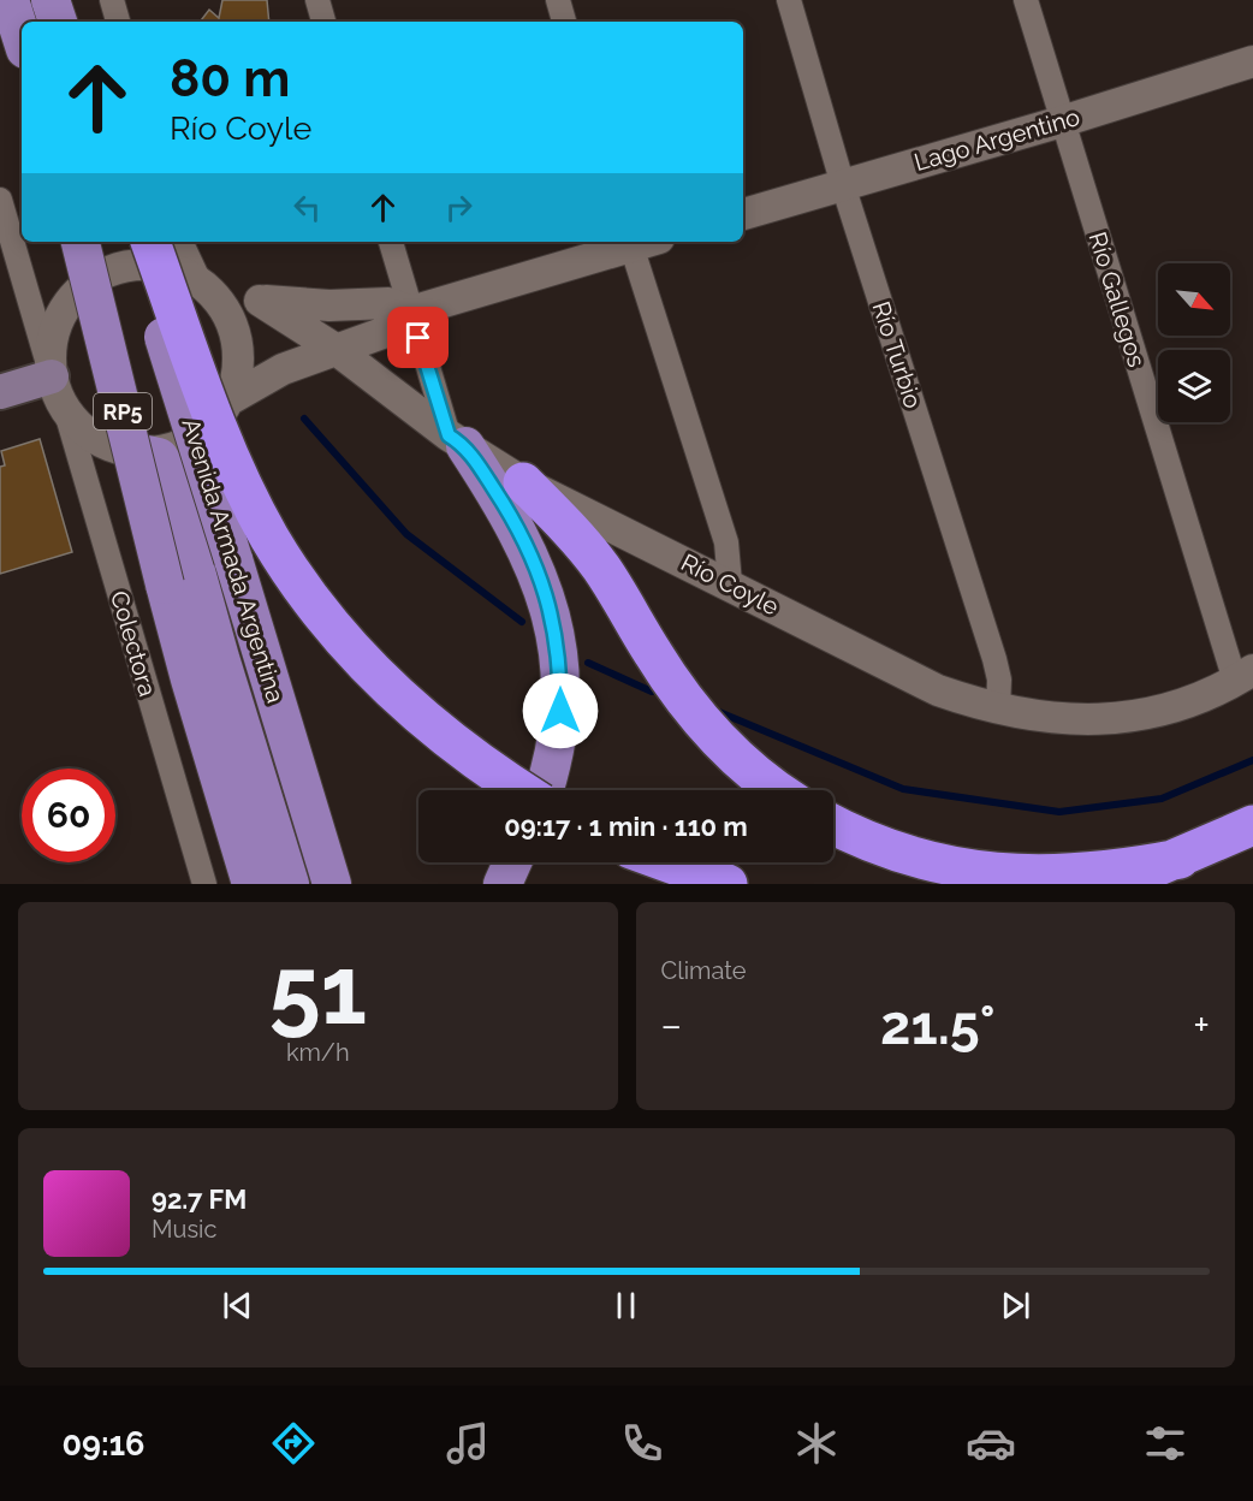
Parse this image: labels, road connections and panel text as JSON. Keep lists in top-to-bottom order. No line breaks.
{"streets":{"main road":["RP5","Avenida Armada Argentina"],"street":["Lago Argentino","Río Gallegos","Río Turbio","Río Coyle","Colectora"]},"crossings":[["Lago Argentino","Río Gallegos"],["Lago Argentino","Río Turbio"],["Río Gallegos","Río Coyle"],["Río Turbio","Río Coyle"]],"north":"bottom right","page":{"turn":["80 m","Río Coyle"],"limit":"60","trip":"09:17 · 1 min · 110 m","tile":[["51","km/h"],"Climate"],"heat":["−","21.5°","+"],"song":["92.7 FM","Music"],"tabs":"09:16"}}
